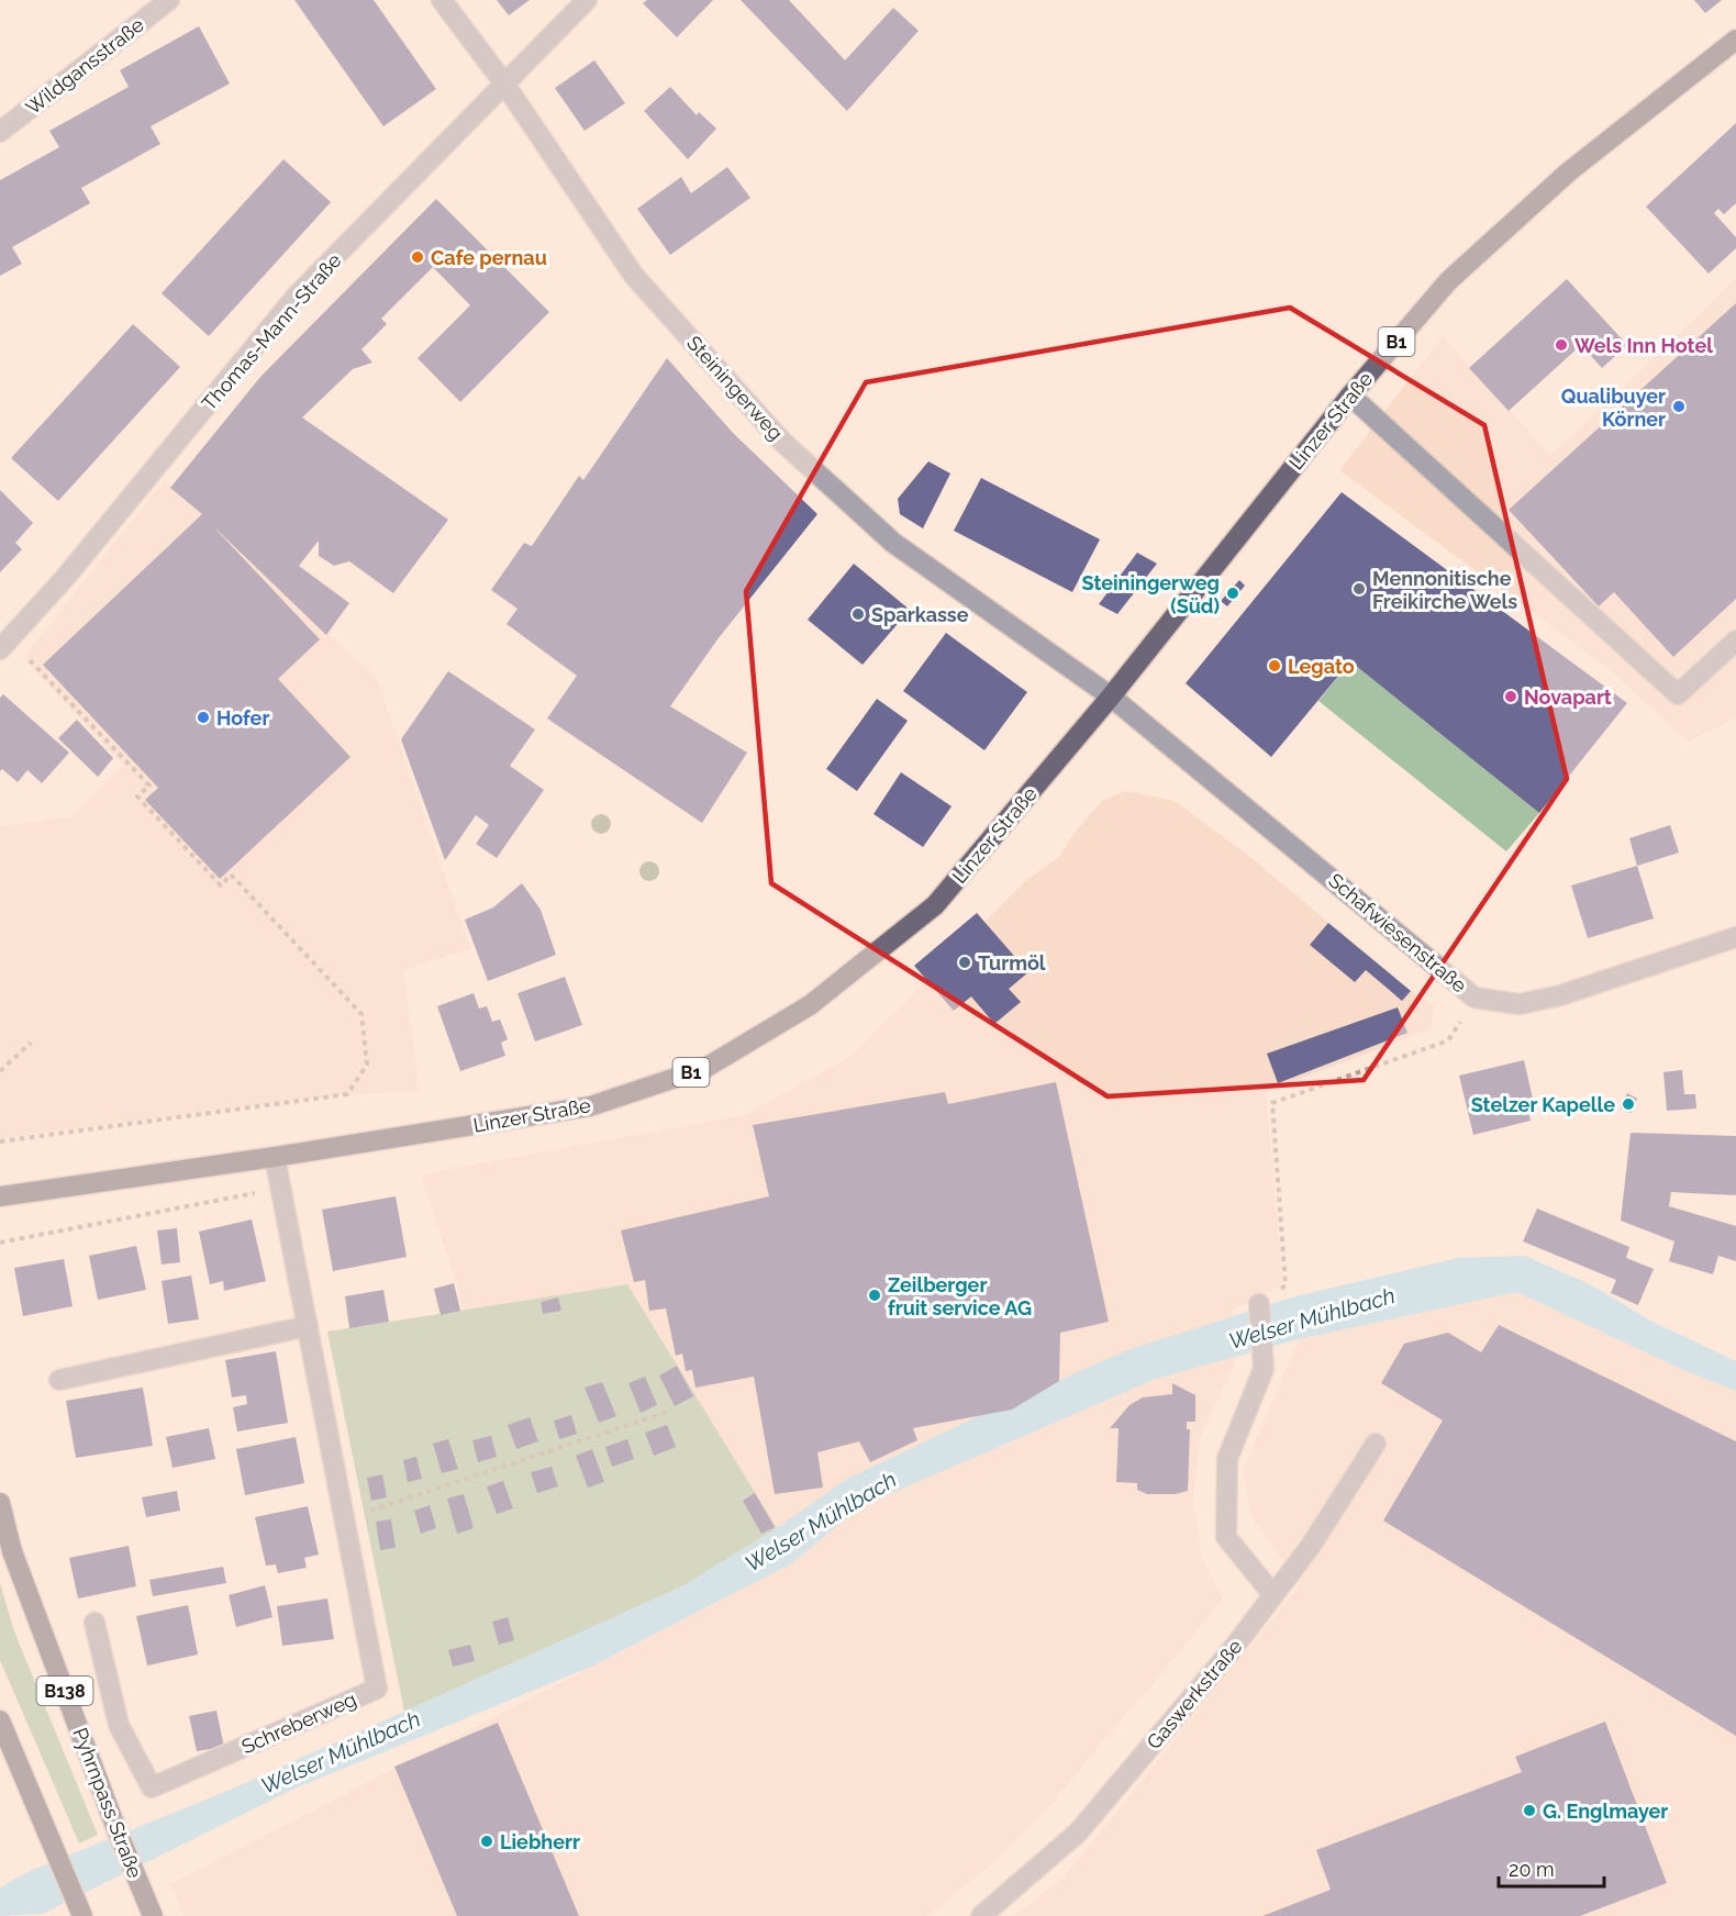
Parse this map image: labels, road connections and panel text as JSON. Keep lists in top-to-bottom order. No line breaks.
{"streets":{"main road":["B1","Linzer Straße","B138","Pyhrnpass Straße"],"street":["Wildgansstraße","Thomas-Mann-Straße","Steiningerweg","Schafwiesenstraße","Gaswerkstraße","Schreberweg"]},"crossings":[["Thomas-Mann-Straße","Steiningerweg"],["Steiningerweg","Linzer Straße"],["Steiningerweg","Schafwiesenstraße"],["Linzer Straße","Schafwiesenstraße"],["Linzer Straße","Schreberweg"]],"water":["Welser Mühlbach"],"places":["Cafe pernau","Wels Inn Hotel","Qualibuyer Körner","Mennonitische Freikirche Wels","Steiningerweg (Süd)","Sparkasse","Legato","Novapart","Hofer","Turmöl","Stelzer Kapelle","Zeilberger fruit service AG","G. Englmayer","Liebherr"],"scale_bar":"20 m"}
